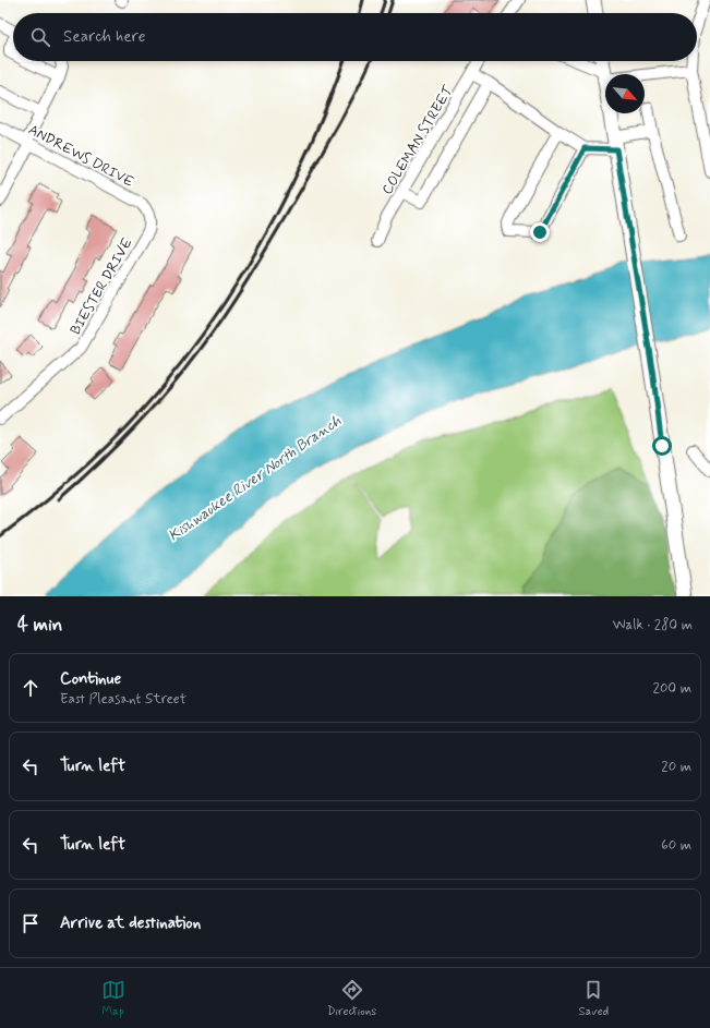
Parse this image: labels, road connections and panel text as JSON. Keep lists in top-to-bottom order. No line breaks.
{"streets":{"street":["COLEMAN STREET","ANDREWS DRIVE","BIESTER DRIVE"]},"crossings":[["ANDREWS DRIVE","BIESTER DRIVE"]],"water":["Kishwaukee River North Branch"],"north":"bottom right","page":{"search":"Search here","heading":["4 min","Walk · 280 m"],"list":[["Continue","East Pleasant Street","200 m"],["Turn left","20 m"],["Turn left","60 m"],"Arrive at destination"],"nav":["Map","Directions","Saved"]}}
